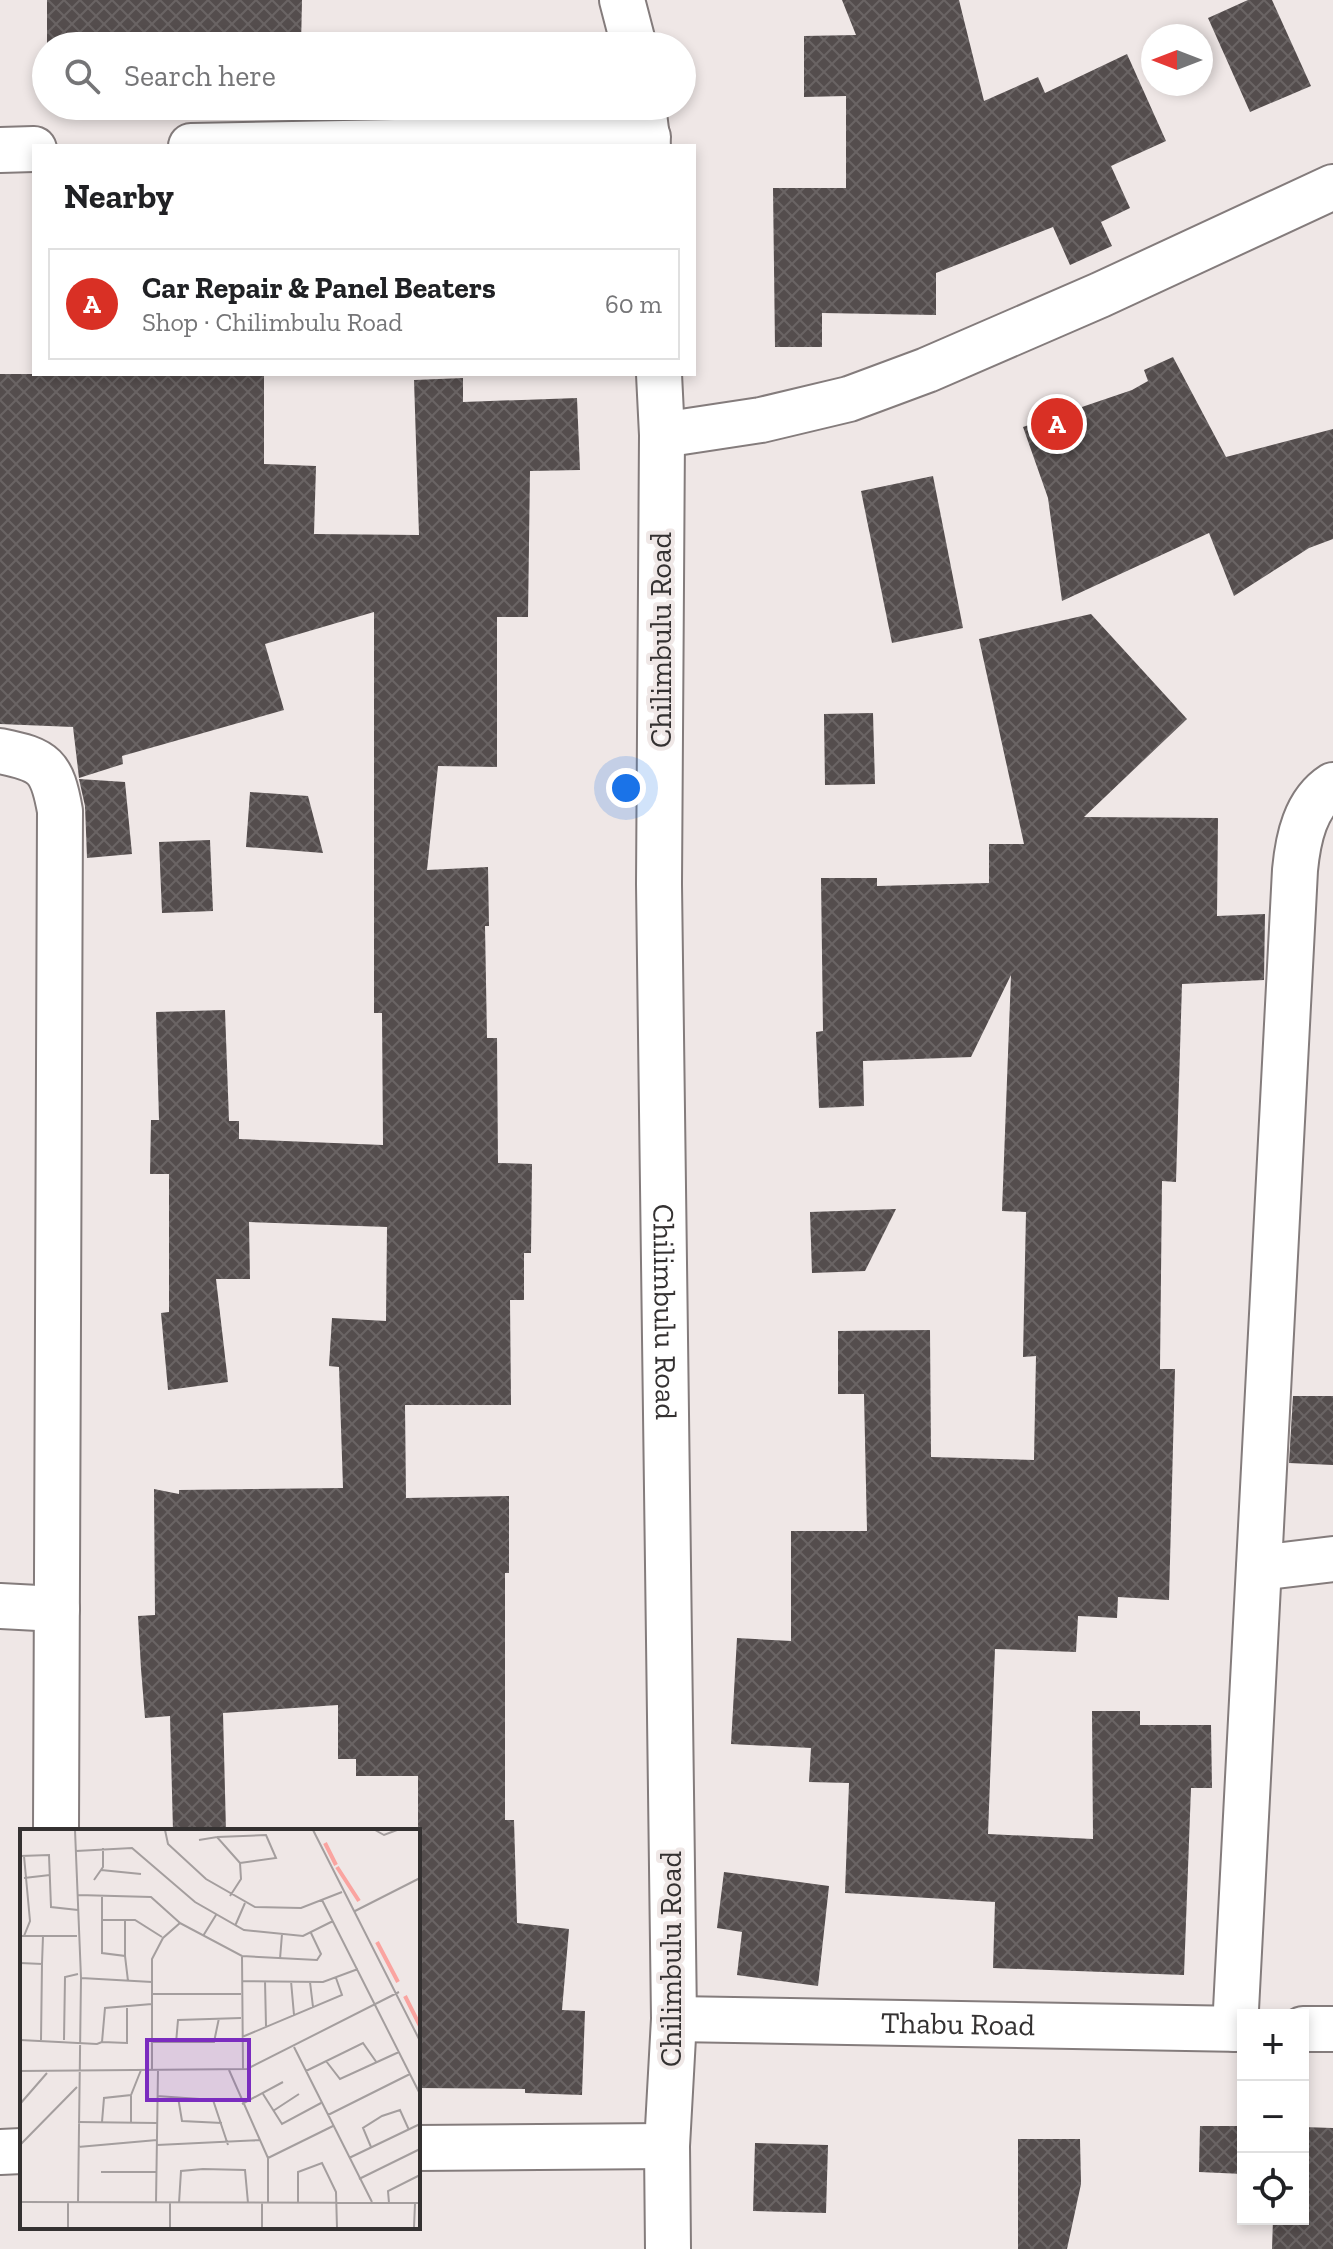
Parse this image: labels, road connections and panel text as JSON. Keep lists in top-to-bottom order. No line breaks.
{"streets":{"street":["Chilimbulu Road","Thabu Road"]},"crossings":[["Chilimbulu Road","Thabu Road"]],"north":"left","page":{"search":"Search here","heading":"Nearby","list":[{"mark":"A","name":"Car Repair & Panel Beaters","note":"Shop · Chilimbulu Road","value":"60 m"}],"pins":"A","map_buttons":["+","−"]}}
